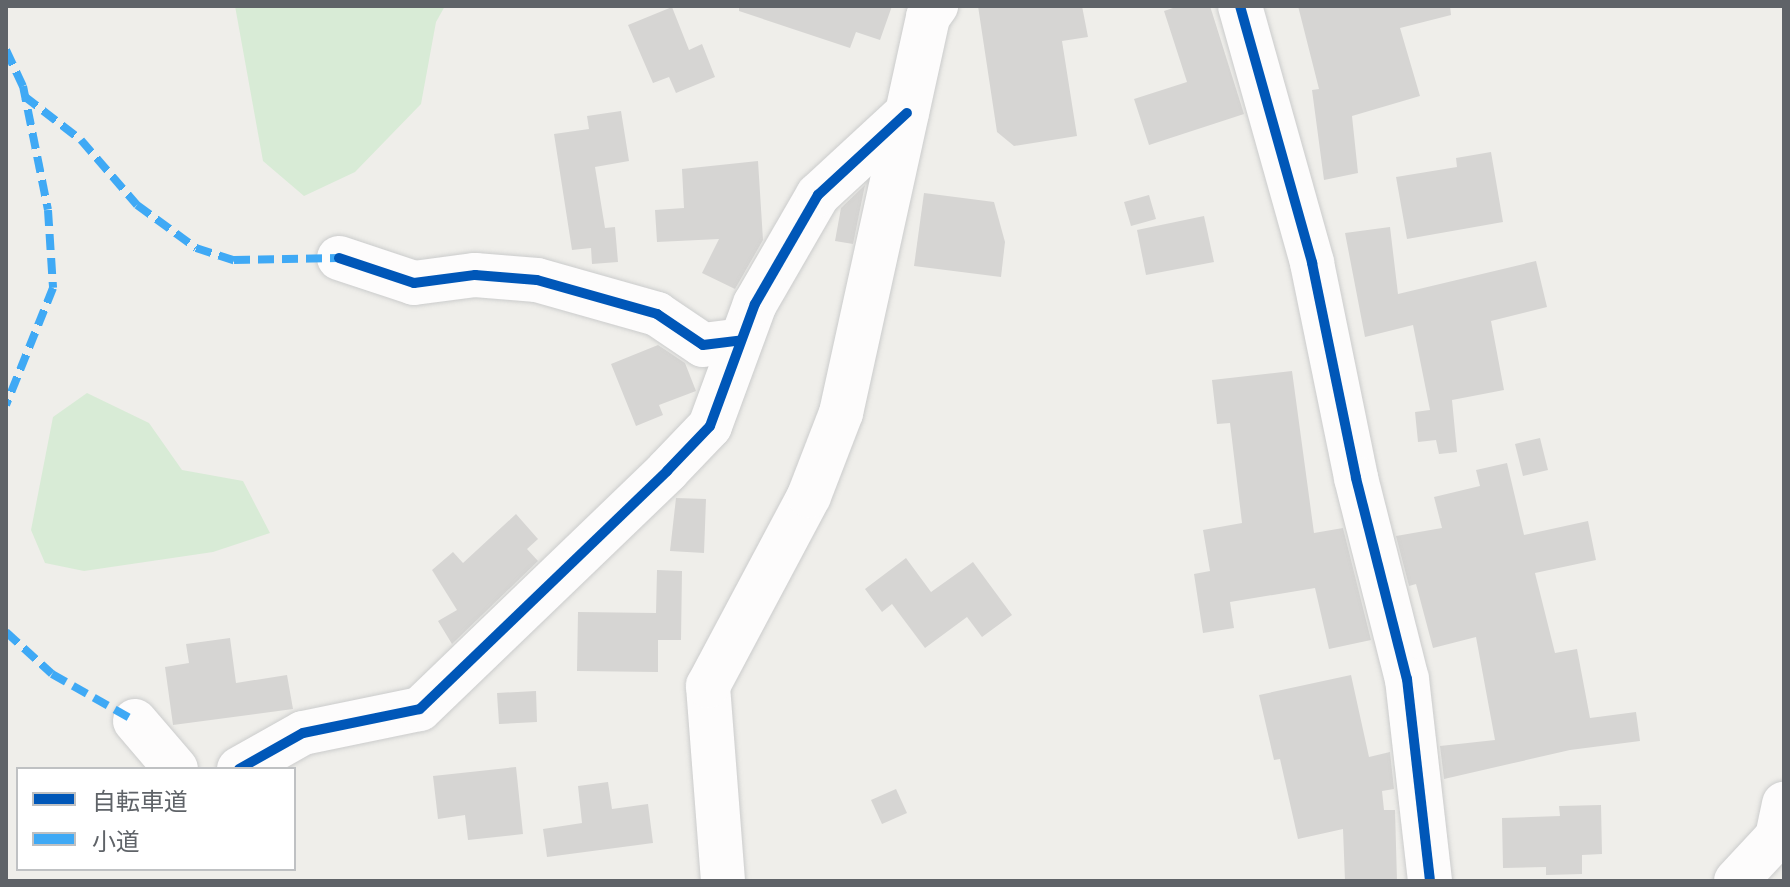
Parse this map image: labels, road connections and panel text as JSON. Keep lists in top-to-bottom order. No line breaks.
{"legend":["自転車道","小道"]}
